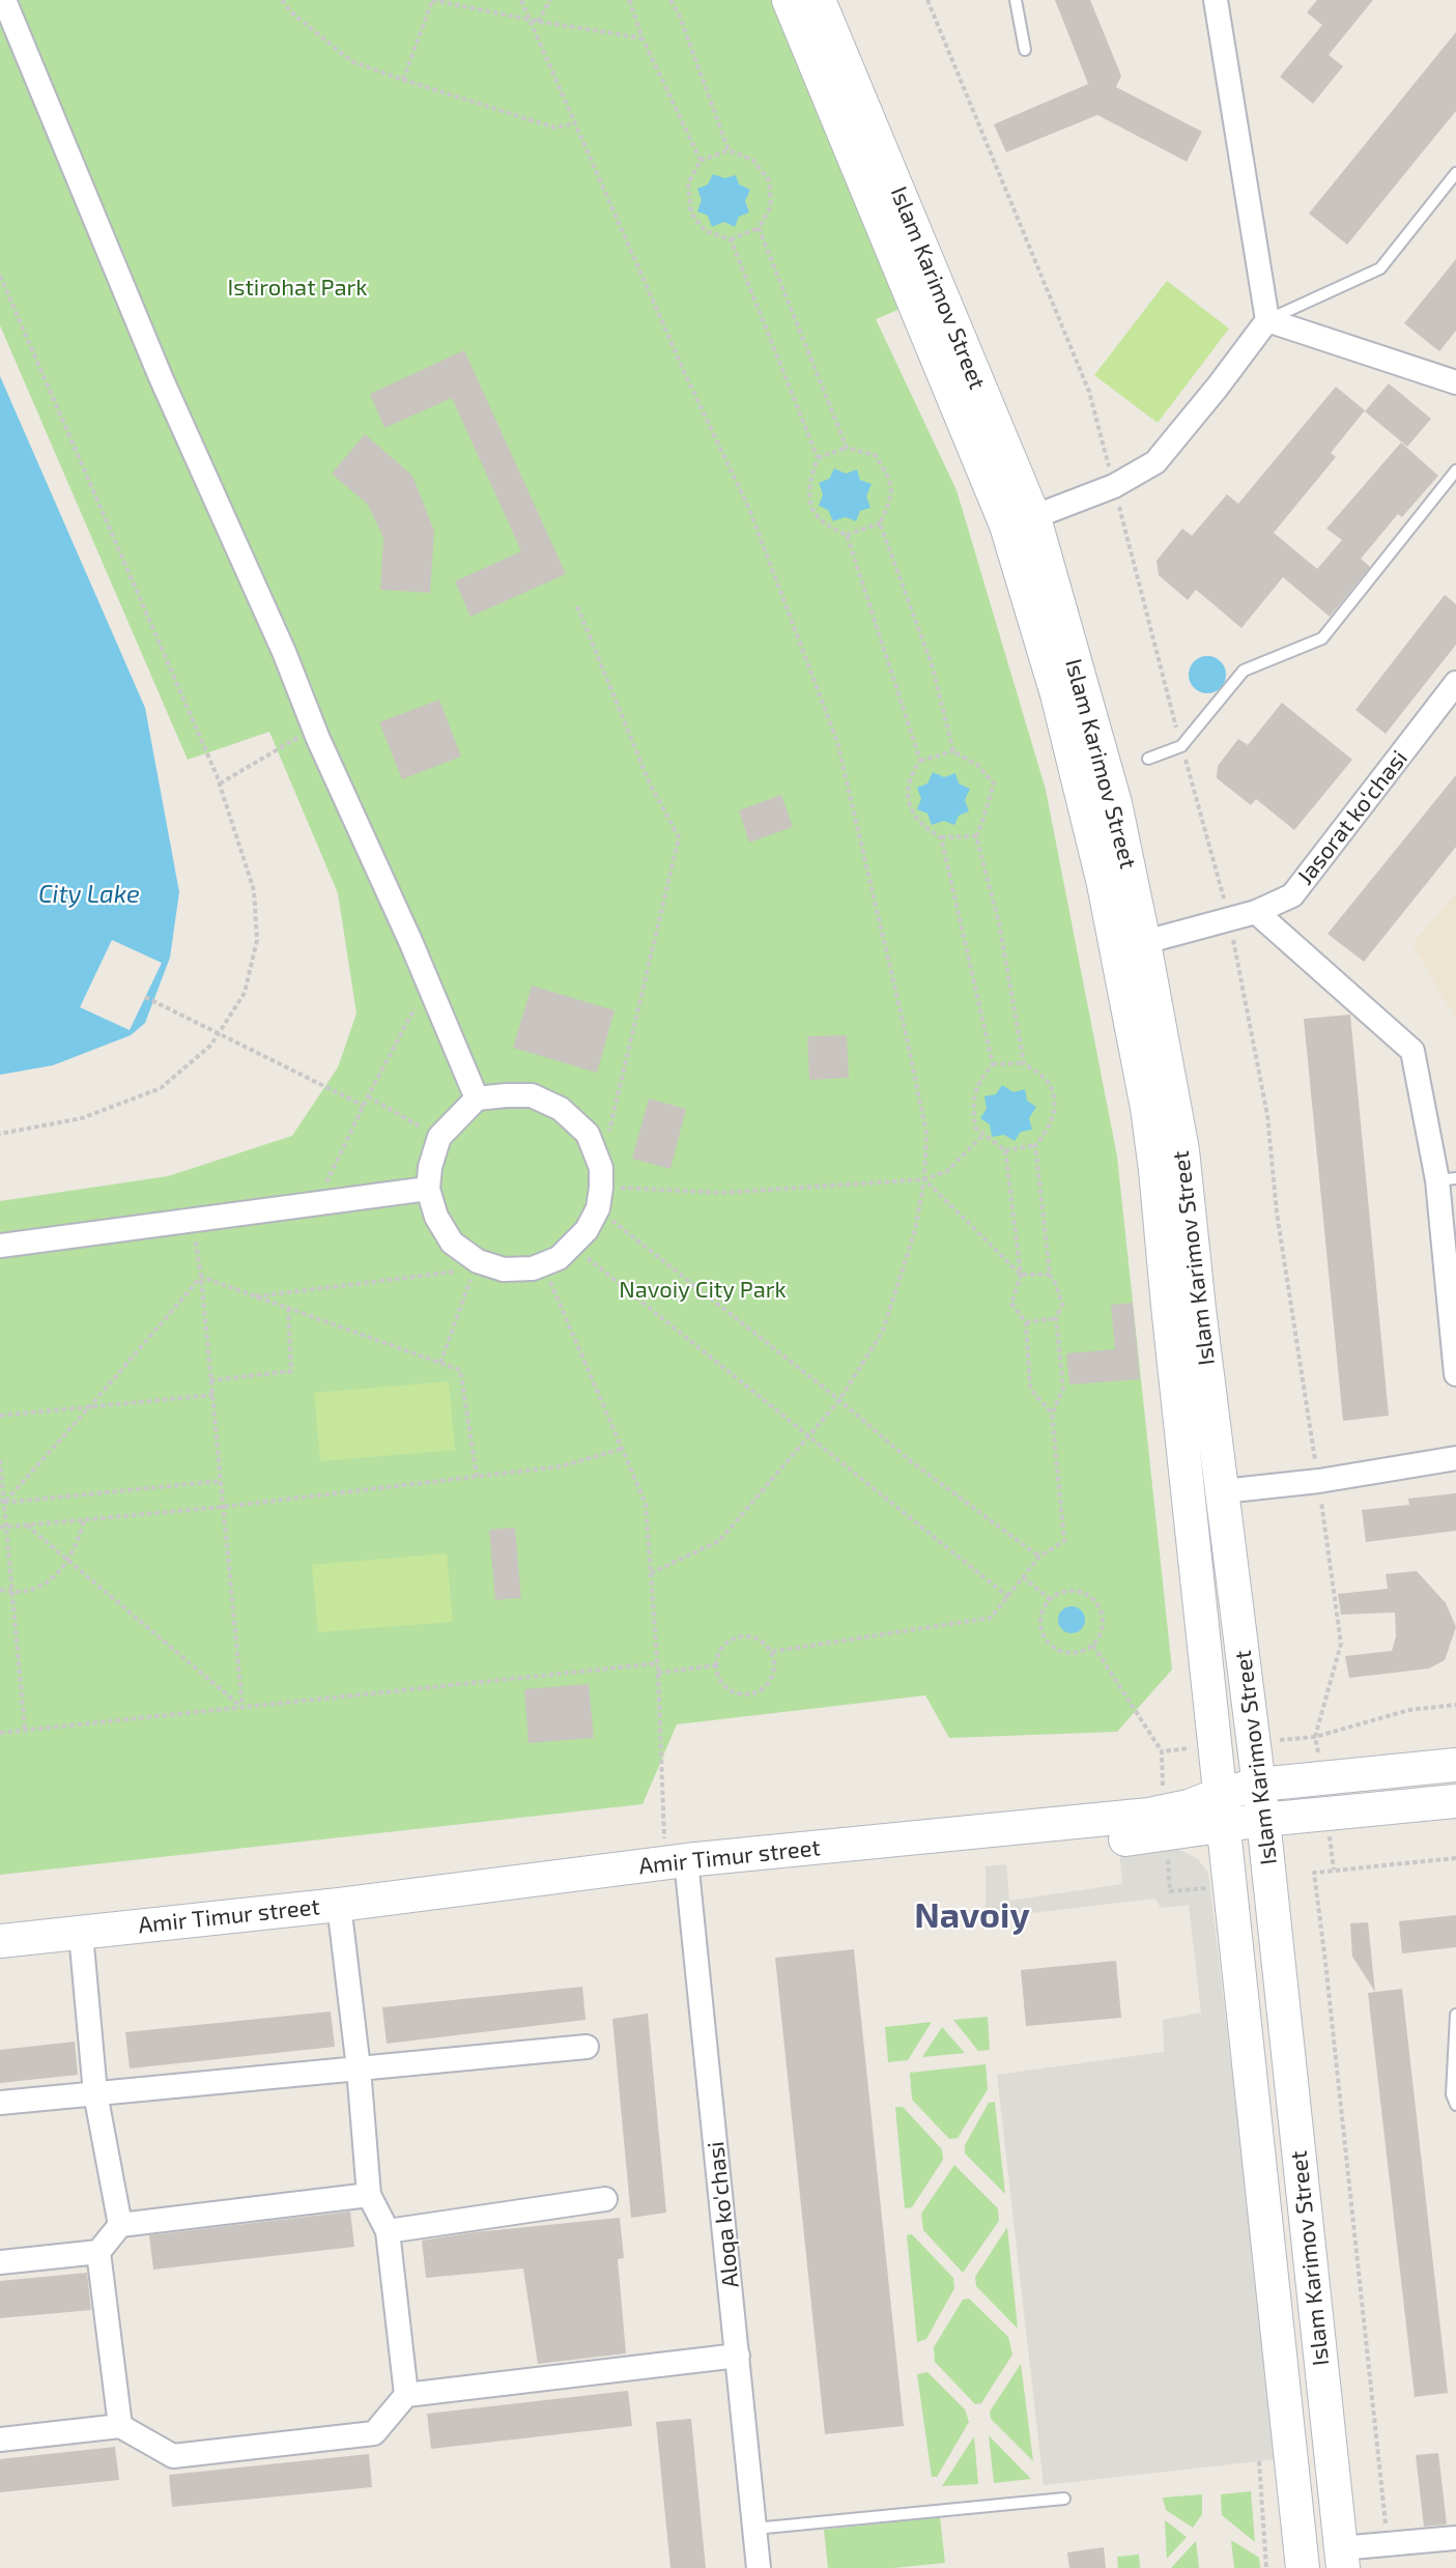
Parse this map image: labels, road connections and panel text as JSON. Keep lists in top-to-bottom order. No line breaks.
{"streets":{"main road":["Islam Karimov Street","Amir Timur street"],"street":["Jasorat ko‘chasi","Aloqa ko'chasi"]},"crossings":[["Islam Karimov Street","Jasorat ko‘chasi"],["Islam Karimov Street","Amir Timur street"],["Amir Timur street","Aloqa ko'chasi"]],"districts":["Navoiy"],"water":["City Lake"],"parks":["Istirohat Park","Navoiy City Park"]}
